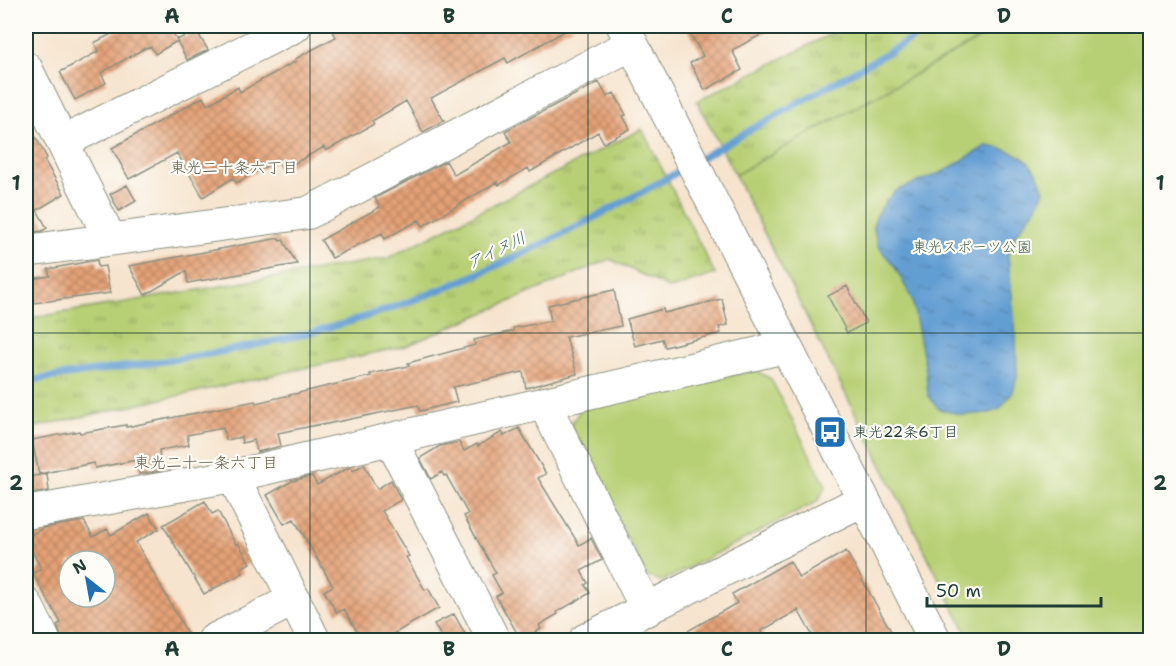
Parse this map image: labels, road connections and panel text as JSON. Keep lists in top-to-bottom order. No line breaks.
{"districts":["東光二十条六丁目","東光二十一条六丁目"],"water":["アイヌ川"],"parks":["東光スポーツ公園"],"places":{"bus stop":["東光22条6丁目"]},"scale_bar":"50 m","north":"top left","grid":{"columns":["A","B","C","D"],"rows":["1","2"]}}
